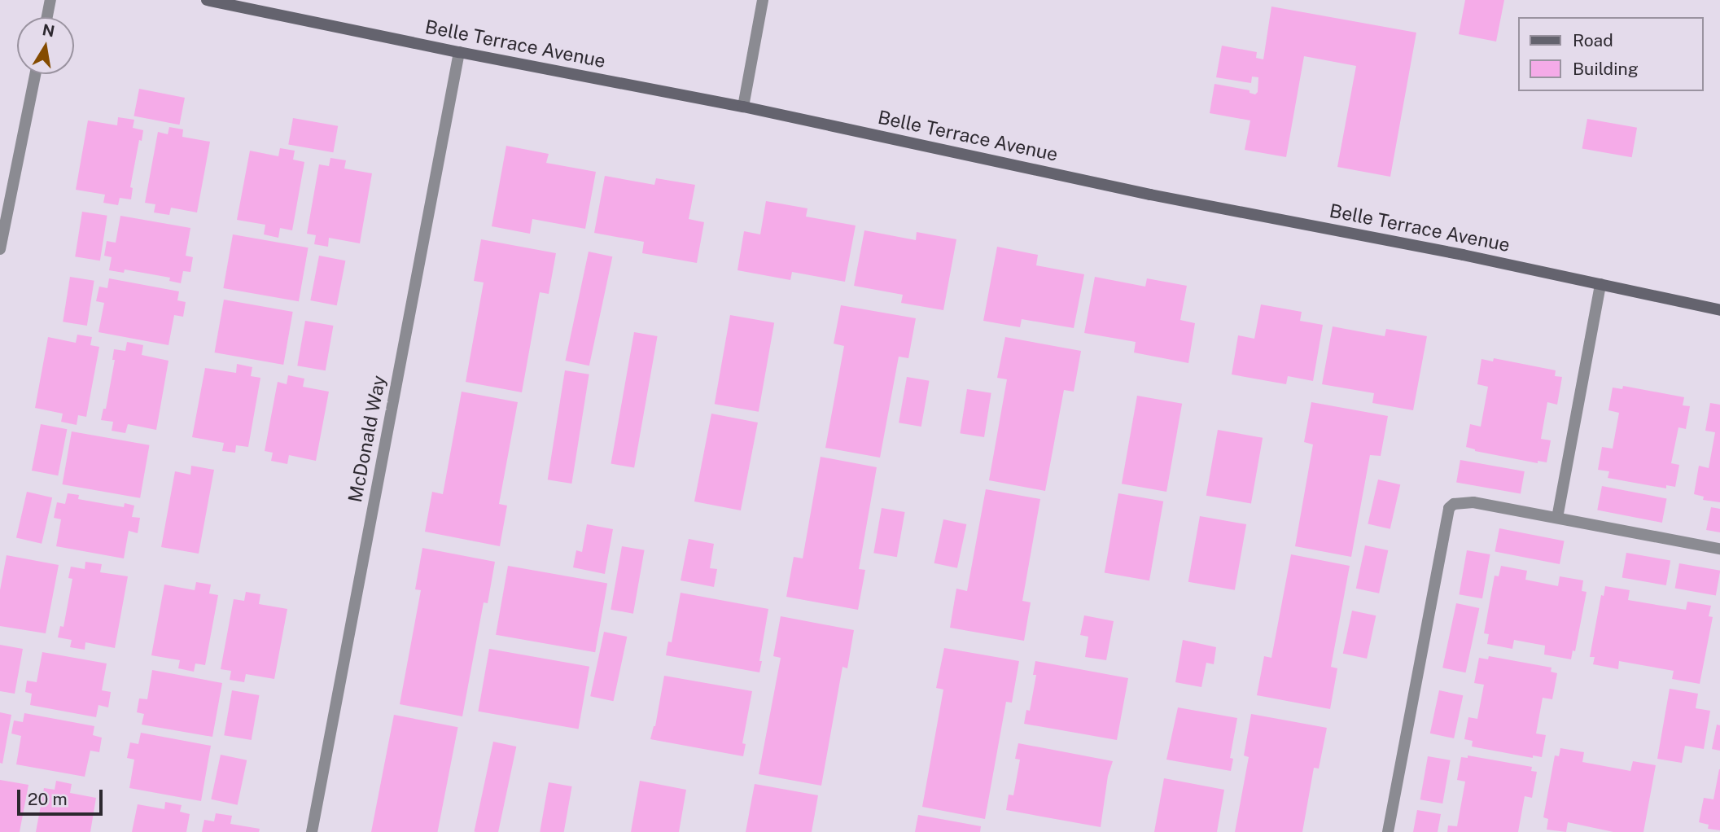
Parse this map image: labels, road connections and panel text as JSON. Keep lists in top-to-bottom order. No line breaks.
{"streets":{"street":["Belle Terrace Avenue","McDonald Way"]},"crossings":[["Belle Terrace Avenue","McDonald Way"]],"legend":["Road","Building"],"scale_bar":"20 m","north":"top"}
